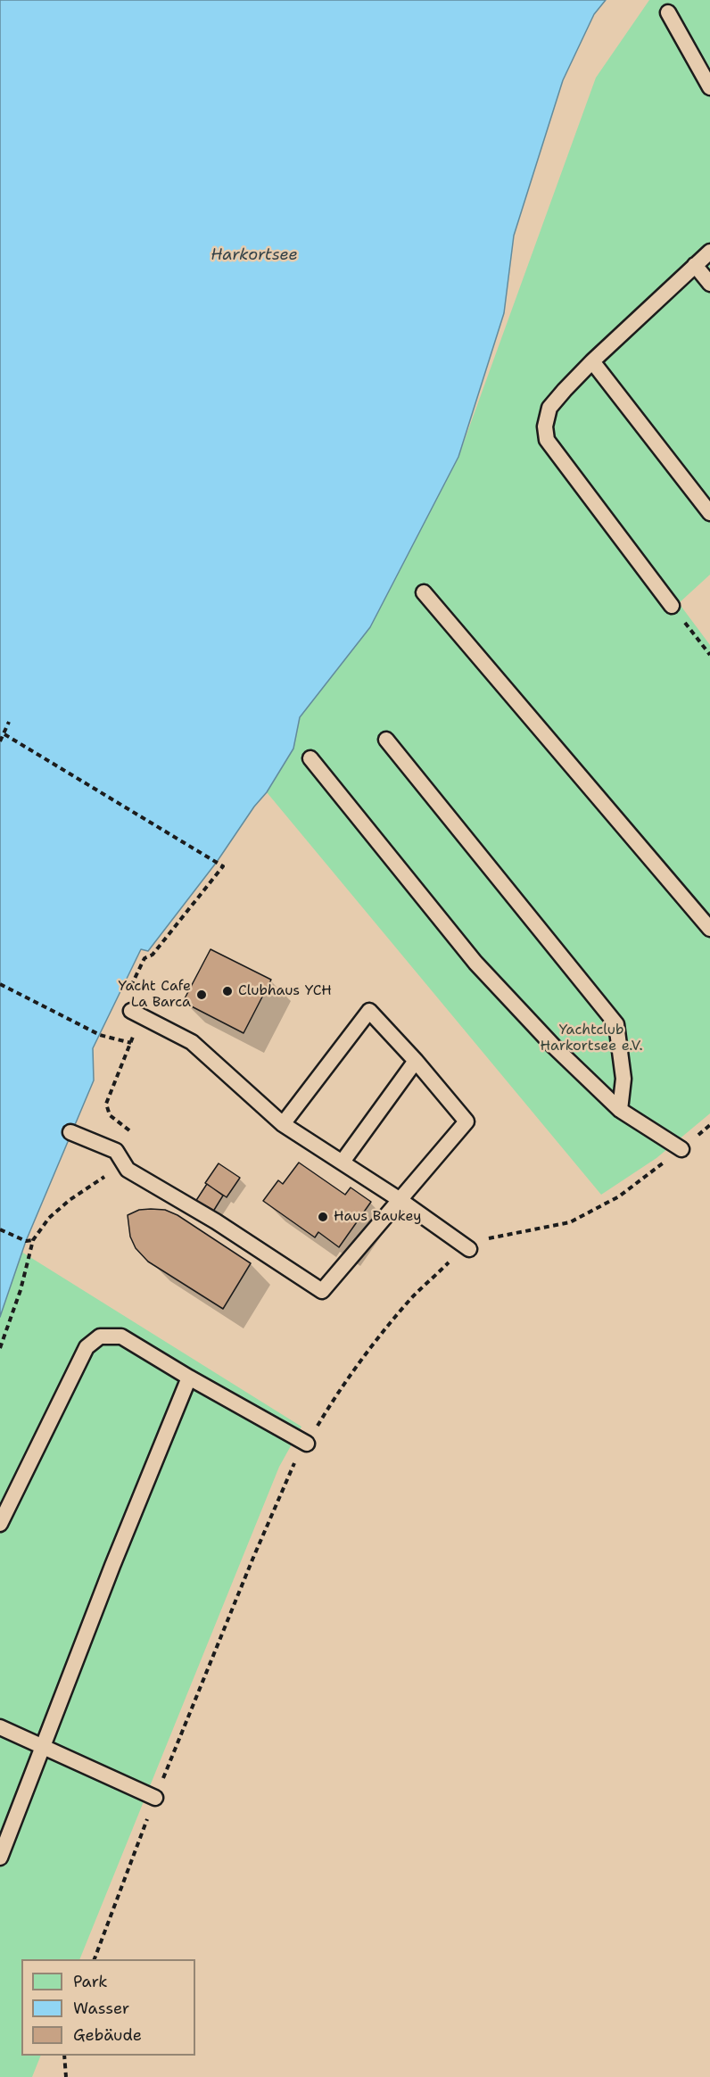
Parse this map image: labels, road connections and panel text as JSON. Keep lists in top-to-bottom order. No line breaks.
{"water":["Harkortsee"],"parks":["Yachtclub Harkortsee e.V."],"places":["Clubhaus YCH","Yacht Cafe La Barca","Haus Baukey"],"legend":["Park","Wasser","Gebäude"]}
